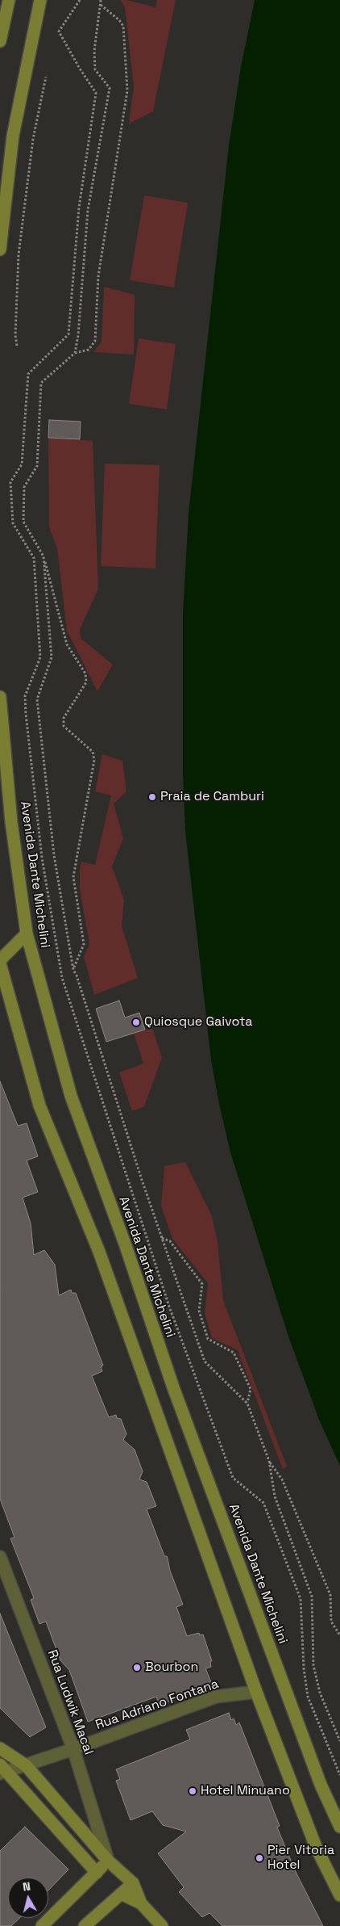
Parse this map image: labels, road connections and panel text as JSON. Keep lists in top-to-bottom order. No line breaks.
{"streets":{"main road":["Avenida Dante Michelini"],"street":["Rua Ludwik Macal","Rua Adriano Fontana"]},"crossings":[["Rua Ludwik Macal","Rua Adriano Fontana"]],"places":["Praia de Camburi","Quiosque Gaivota","Bourbon","Hotel Minuano","Pier Vitoria Hotel"],"north":"top"}
